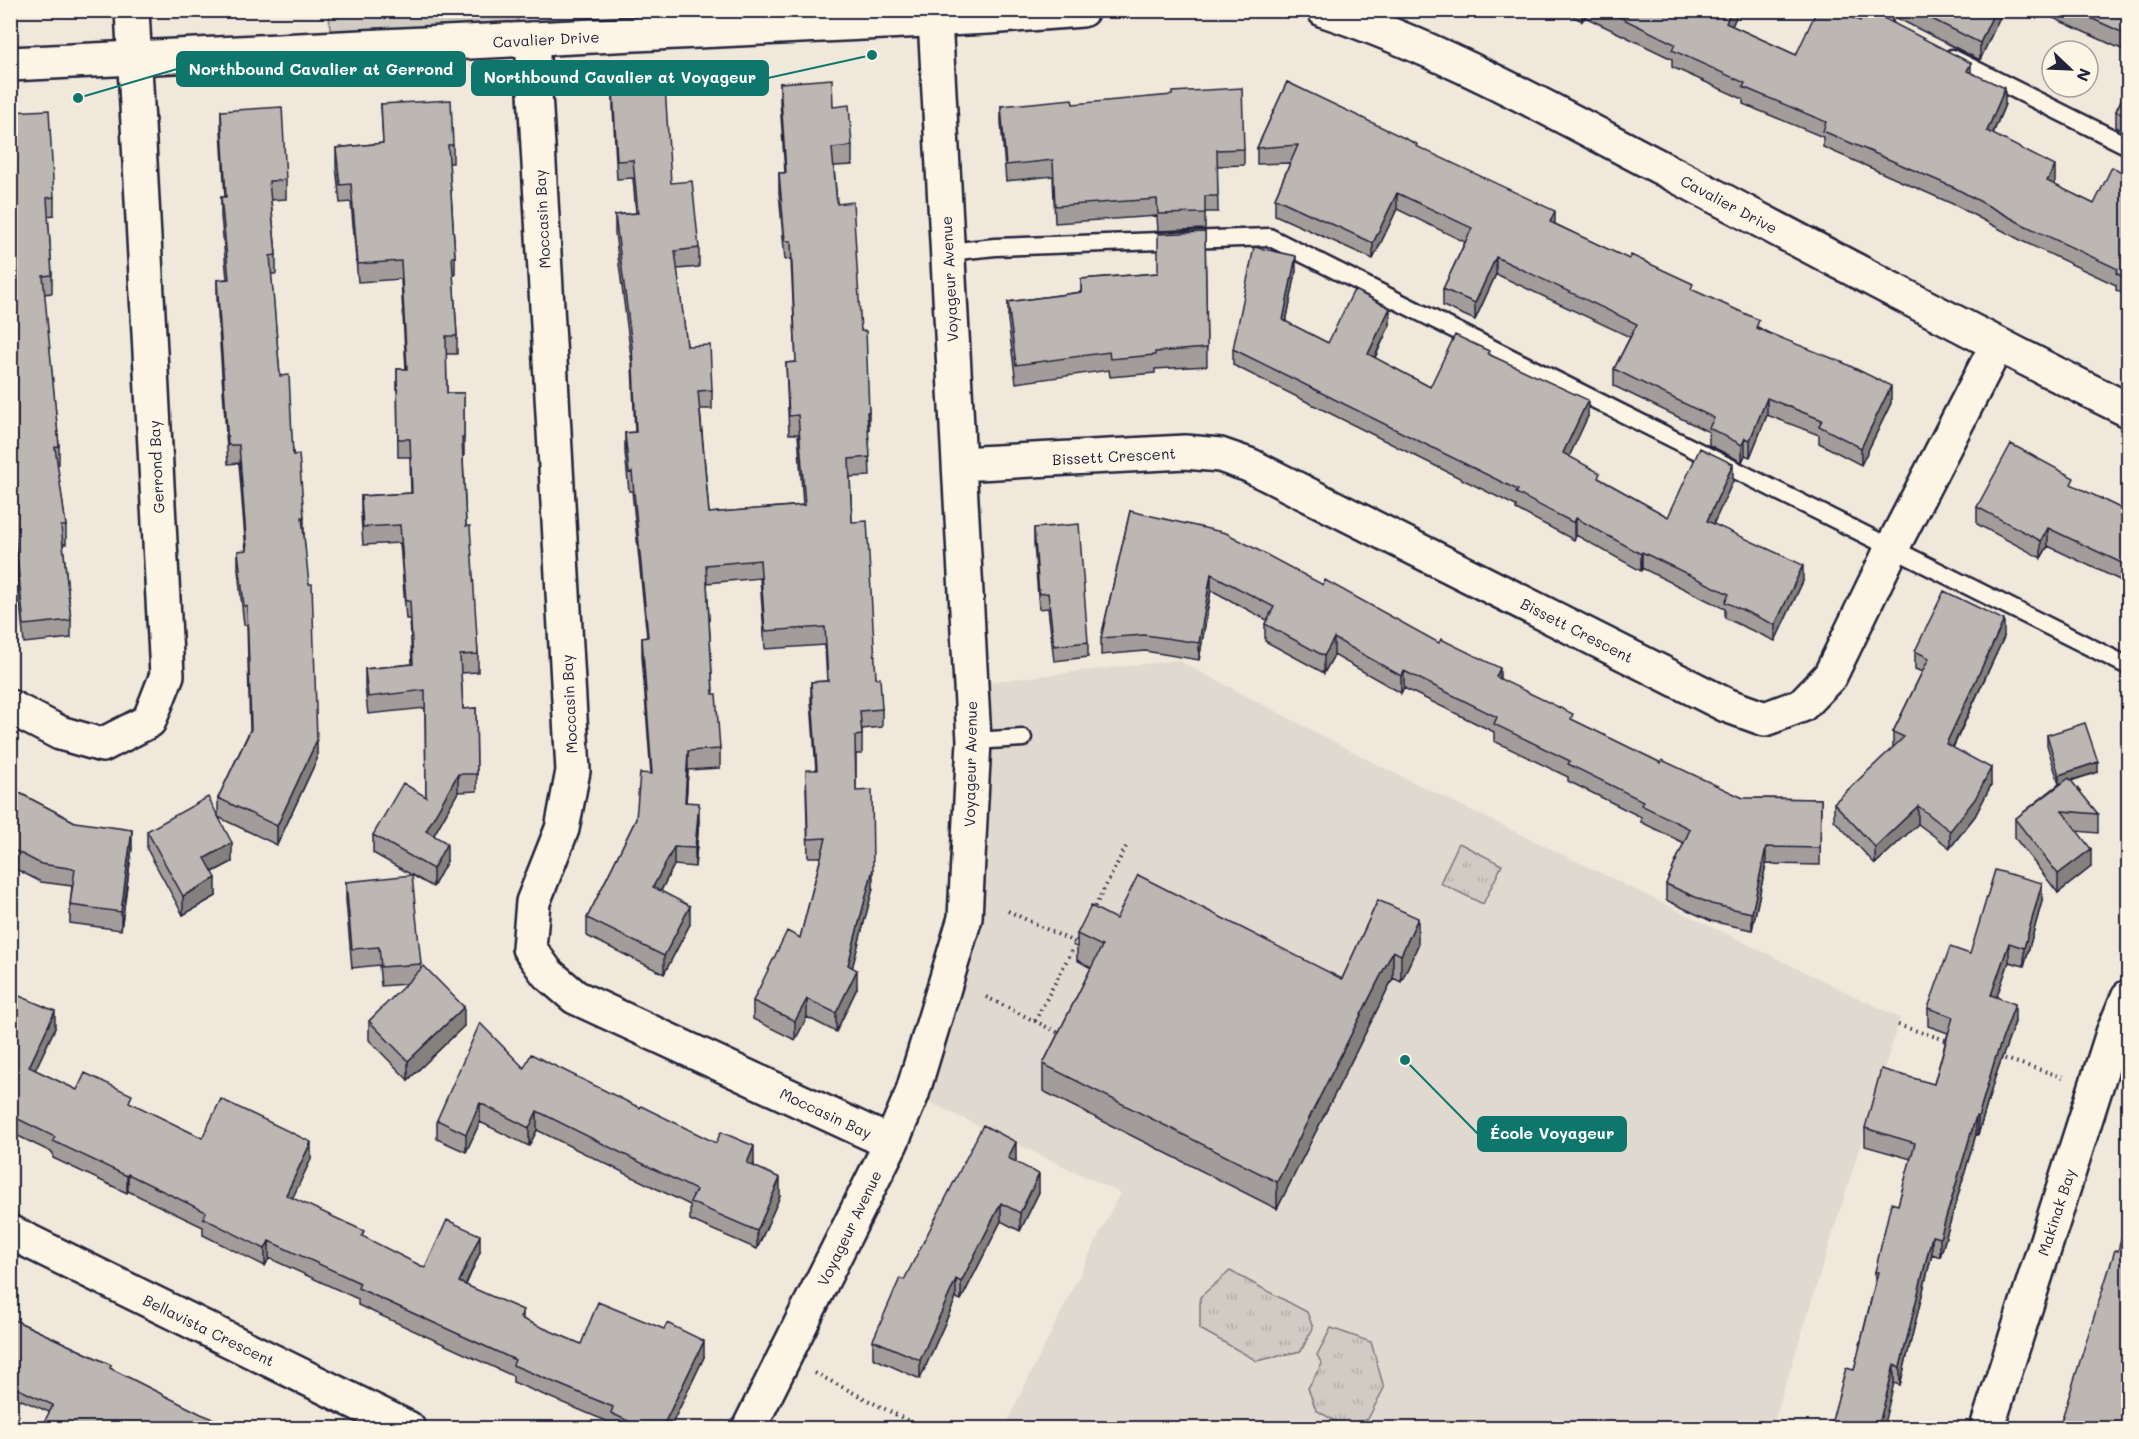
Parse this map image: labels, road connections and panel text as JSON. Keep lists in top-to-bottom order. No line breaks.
{"streets":{"street":["Cavalier Drive","Moccasin Bay","Voyageur Avenue","Bissett Crescent","Gerrond Bay","Makinak Bay","Bellavista Crescent"]},"crossings":[["Cavalier Drive","Moccasin Bay"],["Cavalier Drive","Voyageur Avenue"],["Cavalier Drive","Bissett Crescent"],["Cavalier Drive","Gerrond Bay"],["Moccasin Bay","Voyageur Avenue"],["Voyageur Avenue","Bissett Crescent"]],"places":["Northbound Cavalier at Voyageur","Northbound Cavalier at Gerrond","École Voyageur"],"north":"bottom right"}
